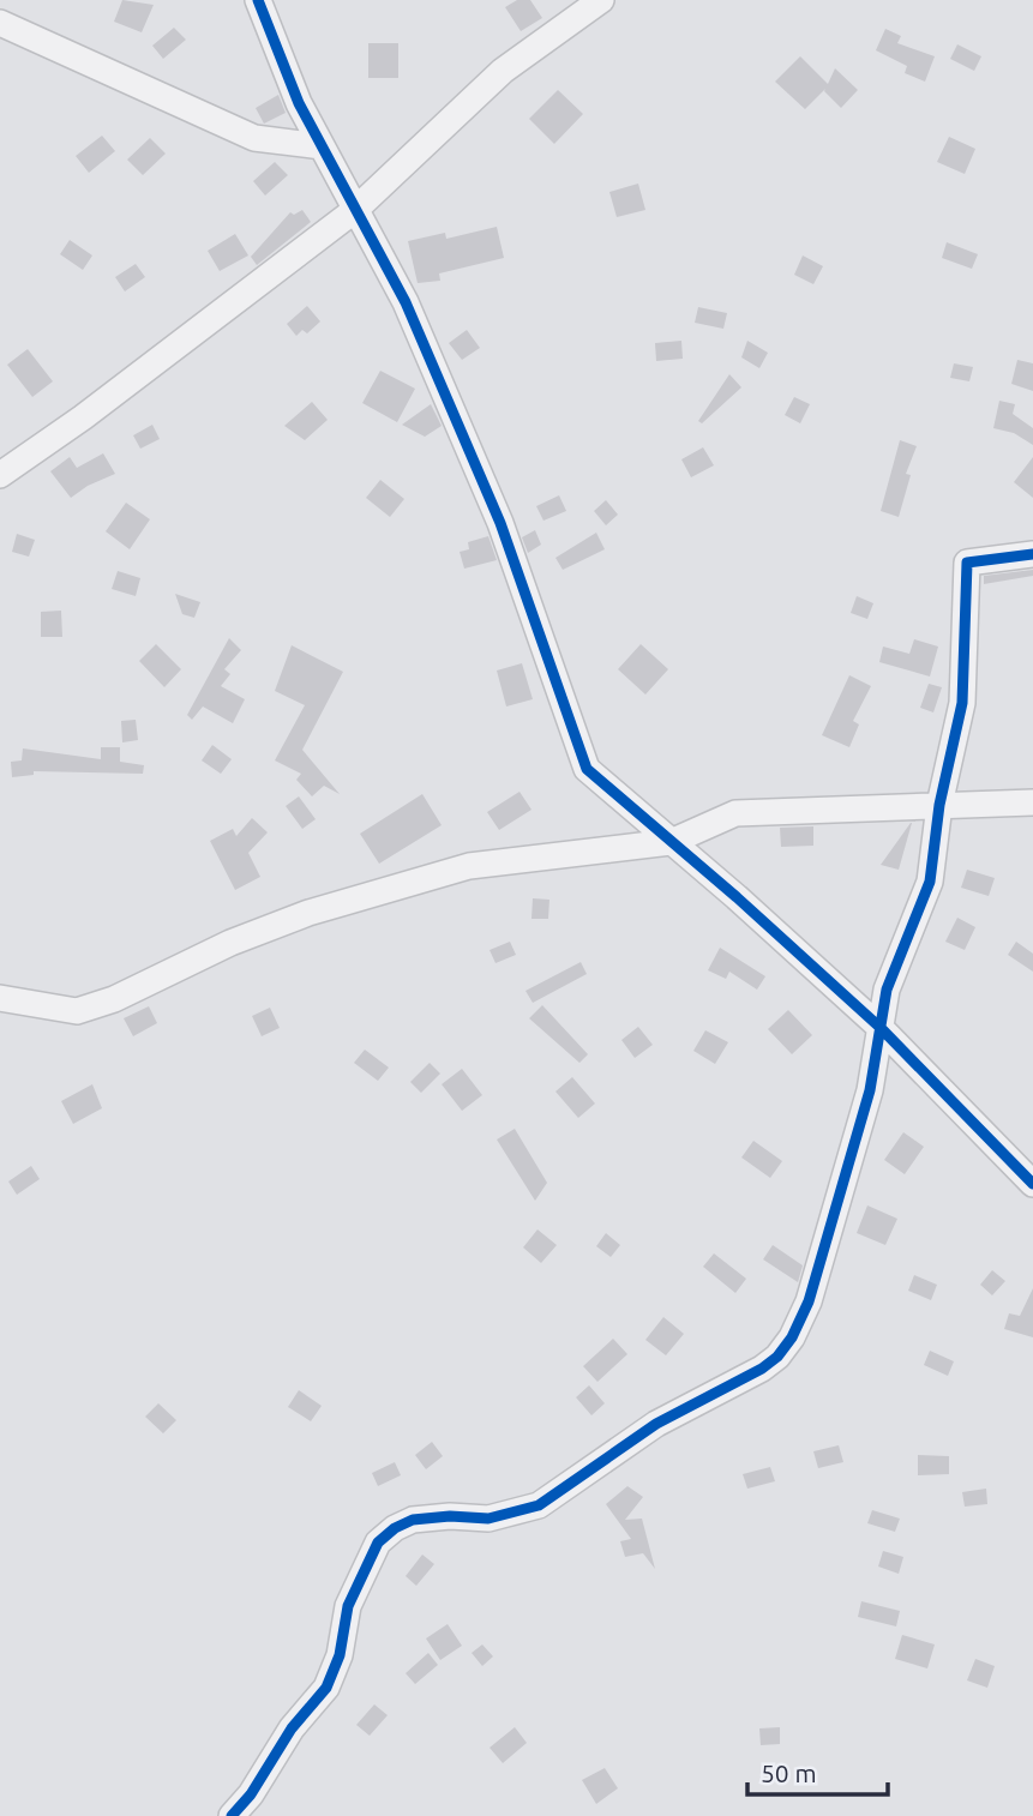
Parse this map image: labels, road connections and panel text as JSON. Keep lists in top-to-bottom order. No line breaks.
{"scale_bar":"50 m"}
